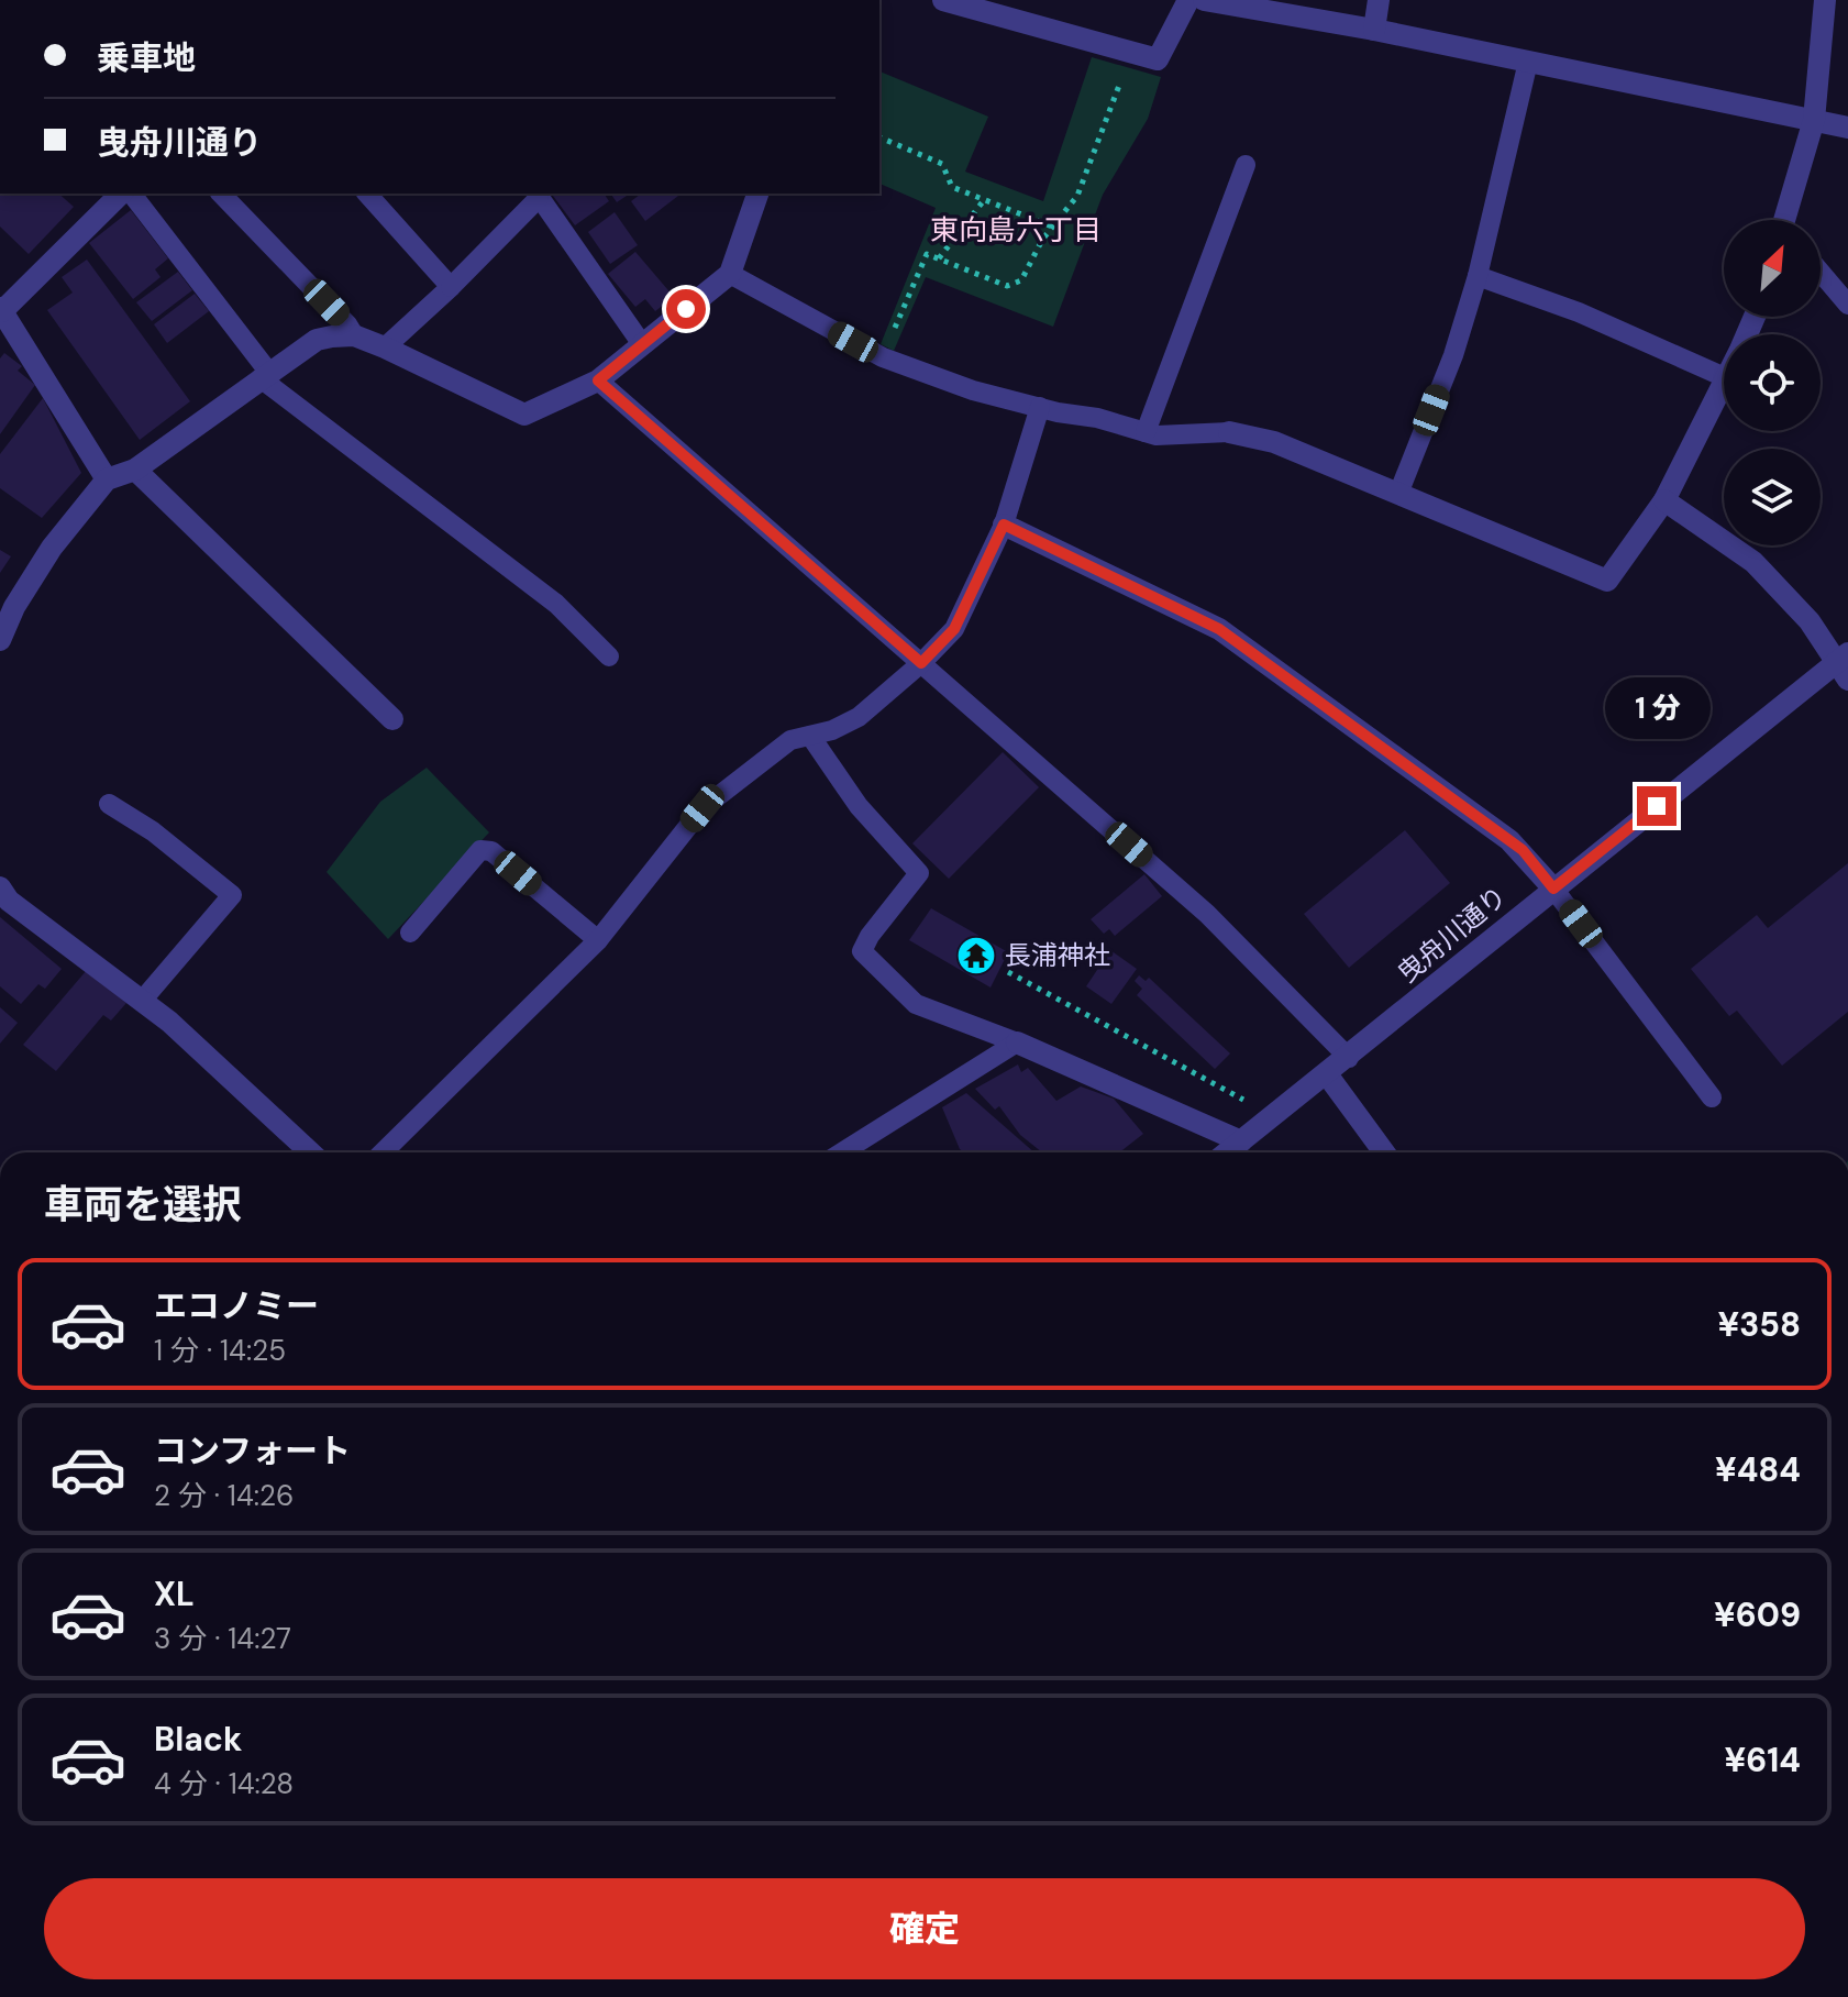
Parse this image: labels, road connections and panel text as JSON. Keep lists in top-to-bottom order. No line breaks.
{"streets":{"street":["曳舟川通り"]},"districts":["東向島六丁目"],"places":{"temple":["長浦神社"]},"north":"top right","page":{"banner":["乗車地","曳舟川通り"],"bubble":"1 分","heading":"車両を選択","list":[{"name":"エコノミー","note":"1 分 · 14:25","value":"¥358"},{"name":"コンフォート","note":"2 分 · 14:26","value":"¥484"},{"name":"XL","note":"3 分 · 14:27","value":"¥609"},{"name":"Black","note":"4 分 · 14:28","value":"¥614"}],"buttons":"確定"}}
